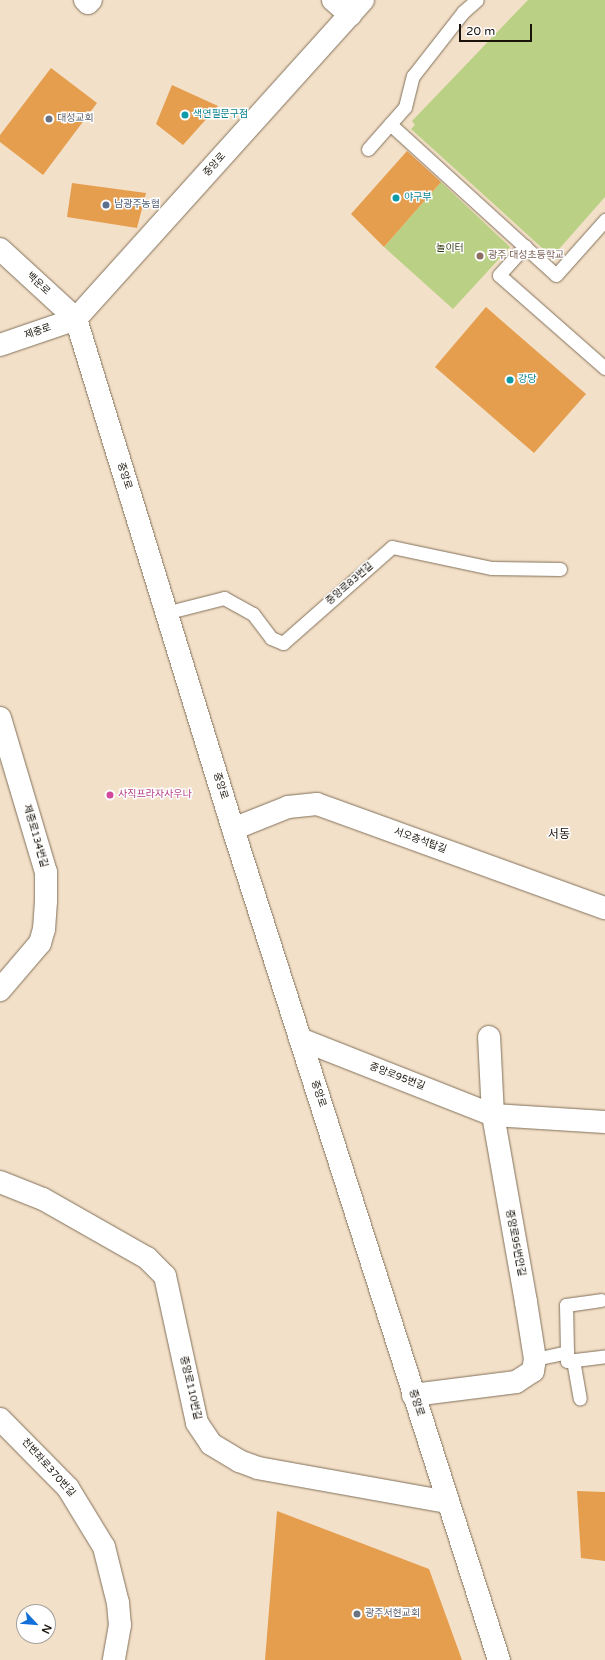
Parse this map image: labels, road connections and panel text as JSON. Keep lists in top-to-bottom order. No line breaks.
{"streets":{"street":["중앙로","백운로","제중로","제중로134번길","서오층석탑길","중앙로95번길","중앙로95번안길","중앙로110번길","천변좌로370번길"],"lane":["중앙로83번길"]},"crossings":[["중앙로","백운로"],["중앙로","제중로"],["중앙로","중앙로83번길"],["중앙로","서오층석탑길"],["중앙로","중앙로95번길"],["중앙로","중앙로110번길"],["백운로","제중로"],["중앙로95번길","중앙로95번안길"]],"districts":["서동"],"parks":["놀이터"],"places":["색연필문구점","대성교회","야구부","남광주농협","광주 대성초등학교","강당","사직프라자사우나","광주서현교회"],"scale_bar":"20 m","north":"bottom right"}
